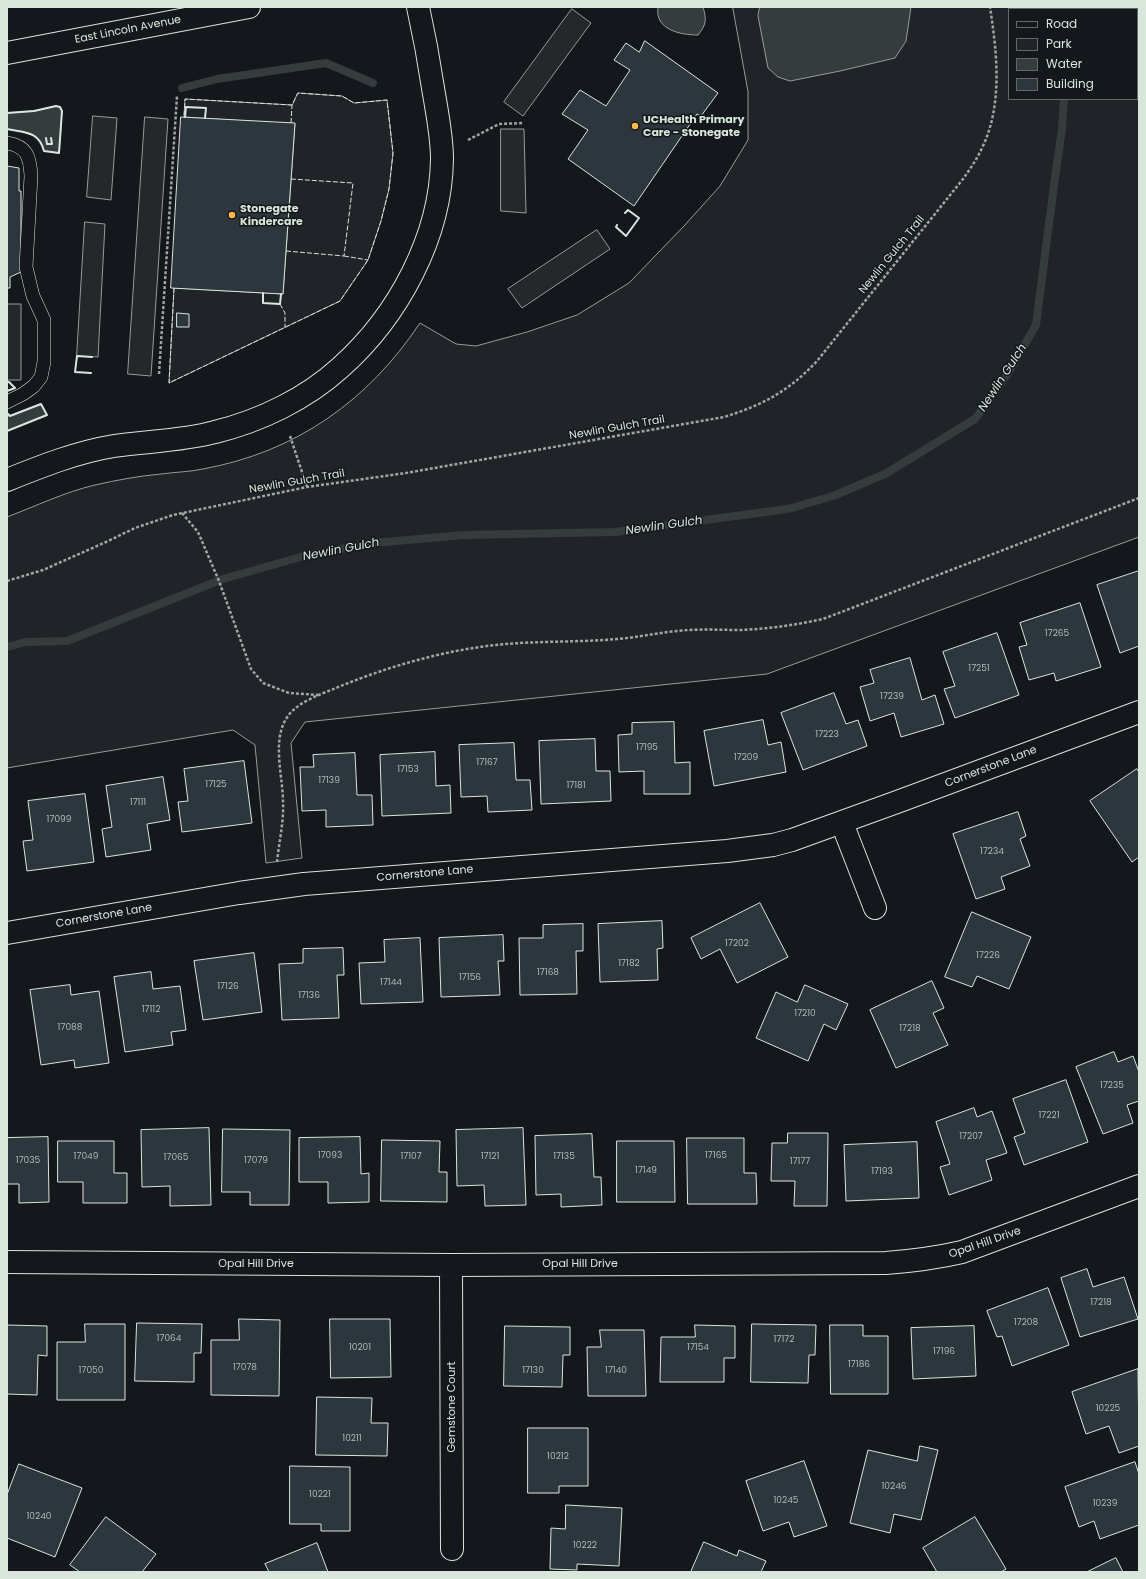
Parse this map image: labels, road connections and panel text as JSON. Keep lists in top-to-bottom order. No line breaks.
{"streets":{"street":["East Lincoln Avenue","Cornerstone Lane","Opal Hill Drive","Gemstone Court"],"path":["Newlin Gulch Trail"]},"crossings":[["Opal Hill Drive","Gemstone Court"]],"water":["Newlin Gulch"],"places":["UCHealth Primary Care - Stonegate","Stonegate Kindercare"],"house_numbers":["17265","17251","17239","17223","17195","17209","17167","17153","17139","17125","17181","17111","17099","17234","17202","17226","17182","17168","17156","17144","17126","17136","17112","17210","17088","17218","17235","17221","17207","17093","17165","17049","17107","17121","17135","17065","17035","17079","17177","17149","17193","17218","17208","17064","17172","10201","17154","17196","17186","17078","17050","17130","17140","10225","10211","10212","10246","10221","10245","10239","10240","10222"],"legend":["Road","Park","Water","Building"]}
